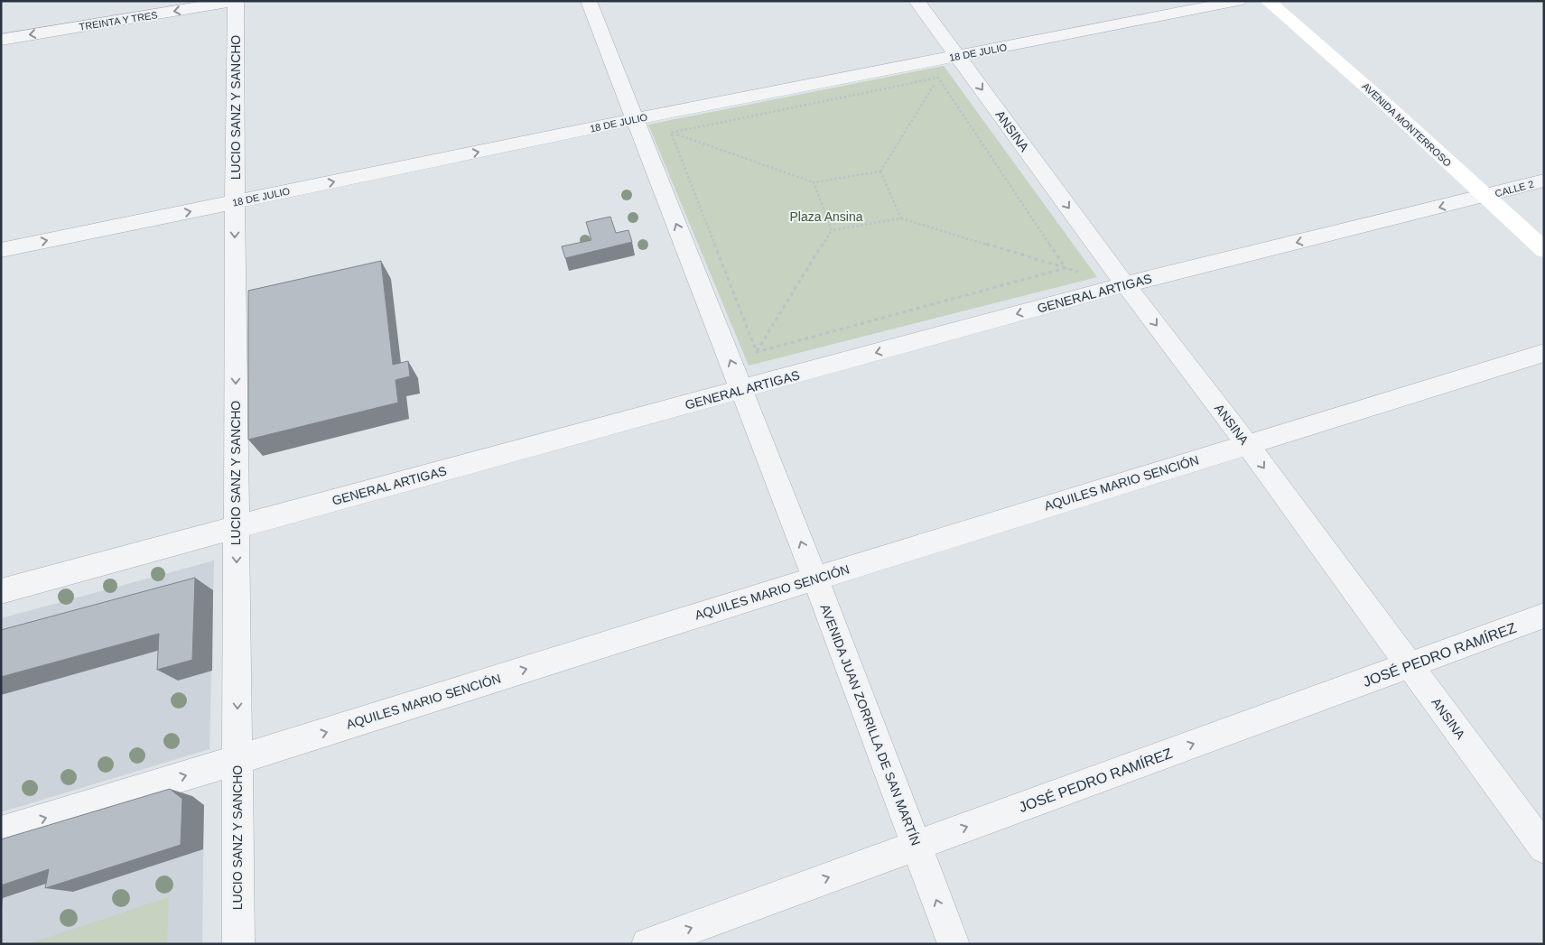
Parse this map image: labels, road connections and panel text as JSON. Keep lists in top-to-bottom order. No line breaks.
{"streets":{"street":["TREINTA Y TRES","18 DE JULIO","LUCIO SANZ Y SANCHO","AVENIDA MONTERROSO","ANSINA","CALLE 2","GENERAL ARTIGAS","AQUILES MARIO SENCIÓN","JOSÉ PEDRO RAMÍREZ","AVENIDA JUAN ZORRILLA DE SAN MARTÍN"]},"crossings":[["TREINTA Y TRES","LUCIO SANZ Y SANCHO"],["18 DE JULIO","LUCIO SANZ Y SANCHO"],["18 DE JULIO","ANSINA"],["18 DE JULIO","AVENIDA JUAN ZORRILLA DE SAN MARTÍN"],["LUCIO SANZ Y SANCHO","GENERAL ARTIGAS"],["LUCIO SANZ Y SANCHO","AQUILES MARIO SENCIÓN"],["AVENIDA MONTERROSO","CALLE 2"],["AVENIDA MONTERROSO","GENERAL ARTIGAS"],["ANSINA","GENERAL ARTIGAS"],["ANSINA","AQUILES MARIO SENCIÓN"],["ANSINA","JOSÉ PEDRO RAMÍREZ"],["CALLE 2","GENERAL ARTIGAS"],["GENERAL ARTIGAS","AVENIDA JUAN ZORRILLA DE SAN MARTÍN"],["AQUILES MARIO SENCIÓN","AVENIDA JUAN ZORRILLA DE SAN MARTÍN"],["JOSÉ PEDRO RAMÍREZ","AVENIDA JUAN ZORRILLA DE SAN MARTÍN"]],"one_way":["TREINTA Y TRES","18 DE JULIO","LUCIO SANZ Y SANCHO","ANSINA","GENERAL ARTIGAS","AQUILES MARIO SENCIÓN","JOSÉ PEDRO RAMÍREZ","AVENIDA JUAN ZORRILLA DE SAN MARTÍN"],"parks":["Plaza Ansina"]}
